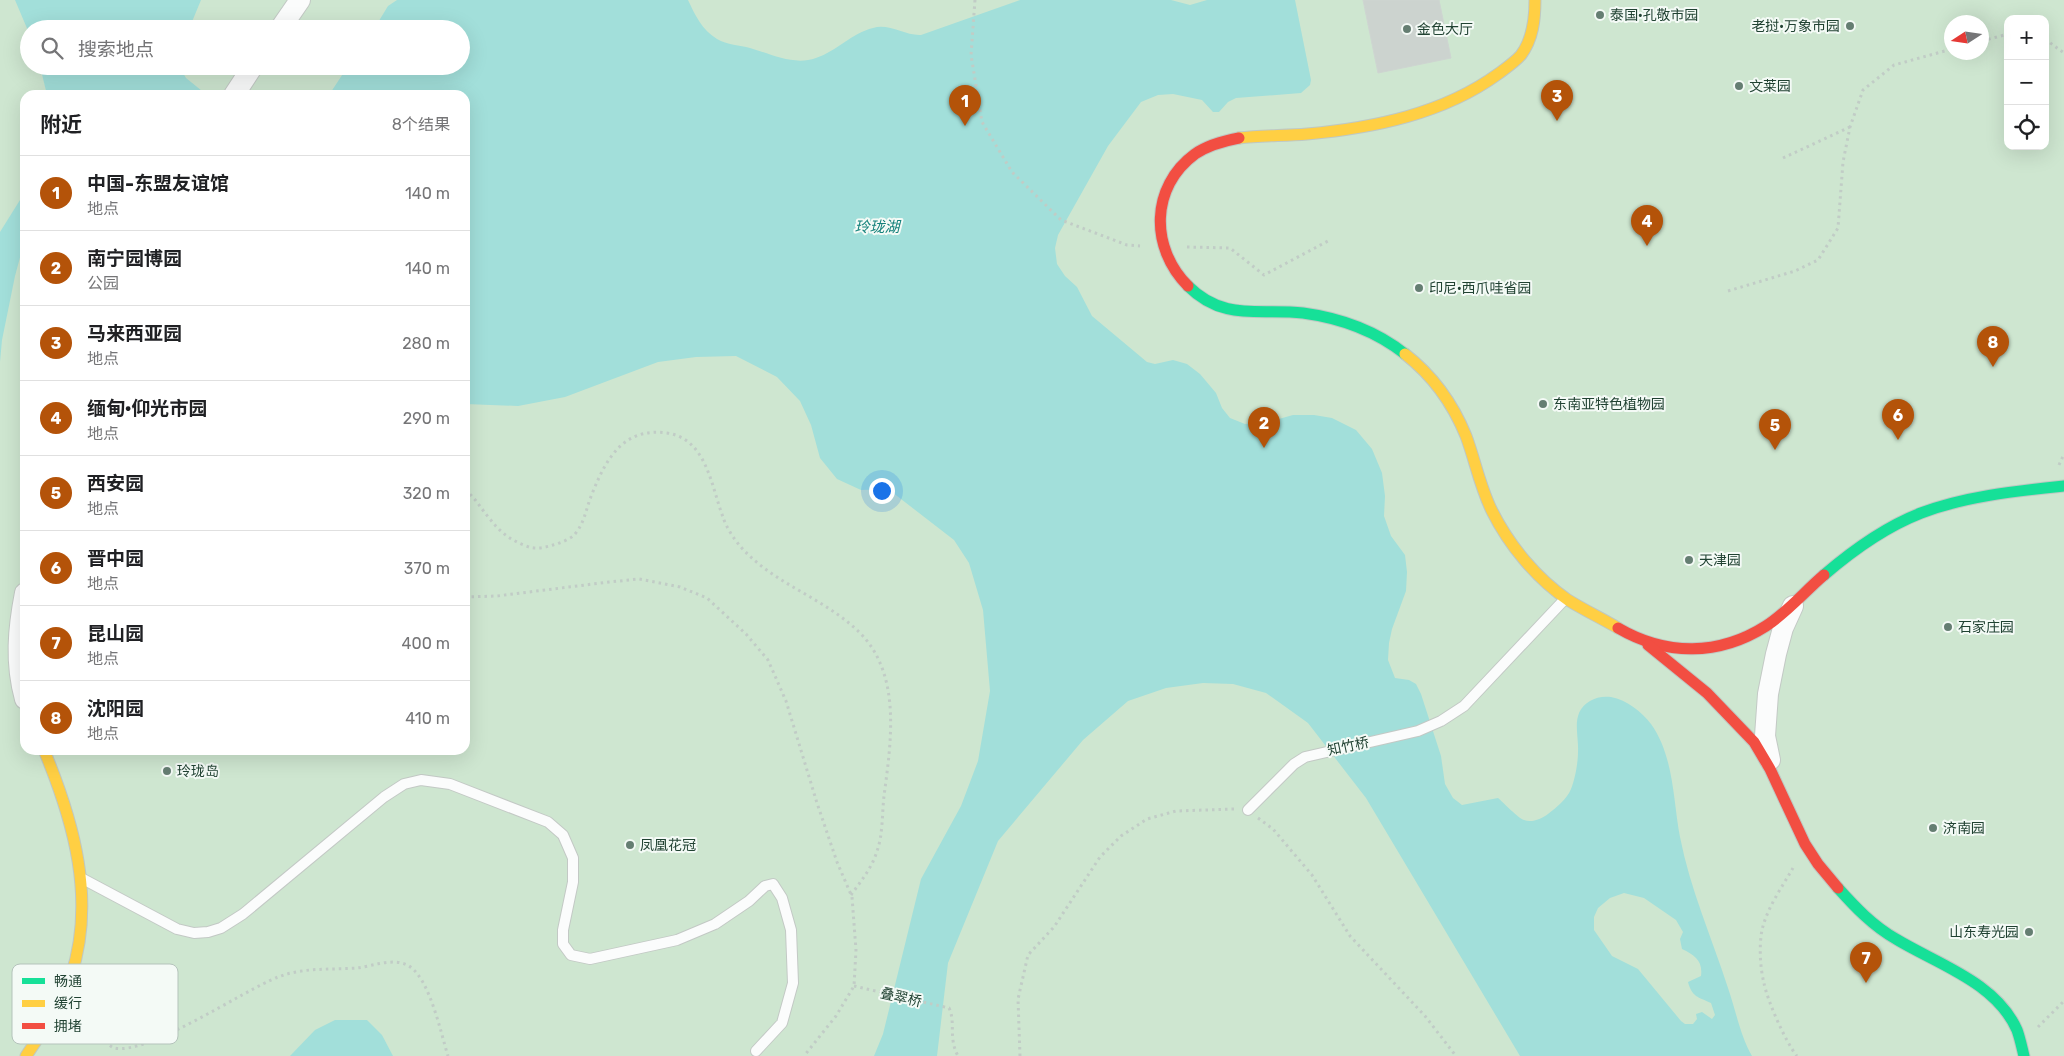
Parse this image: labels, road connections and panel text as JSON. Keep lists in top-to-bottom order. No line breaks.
{"streets":{"lane":["知竹桥"],"path":["叠翠桥"]},"water":["玲珑湖"],"places":["泰国·孔敬市园","老挝·万象市园","金色大厅","文莱园","印尼·西爪哇省园","东南亚特色植物园","天津园","石家庄园","玲珑岛","济南园","凤凰花冠","山东寿光园"],"legend":["畅通","缓行","拥堵"],"north":"left","page":{"map_buttons":["+","−"],"search":"搜索地点","pins":["3","1","4","8","6","2","5","7"],"heading":["附近","8个结果"],"list":[{"mark":"1","name":"中国-东盟友谊馆","note":"地点","value":"140 m"},{"mark":"2","name":"南宁园博园","note":"公园","value":"140 m"},{"mark":"3","name":"马来西亚园","note":"地点","value":"280 m"},{"mark":"4","name":"缅甸·仰光市园","note":"地点","value":"290 m"},{"mark":"5","name":"西安园","note":"地点","value":"320 m"},{"mark":"6","name":"晋中园","note":"地点","value":"370 m"},{"mark":"7","name":"昆山园","note":"地点","value":"400 m"},{"mark":"8","name":"沈阳园","note":"地点","value":"410 m"}]}}
